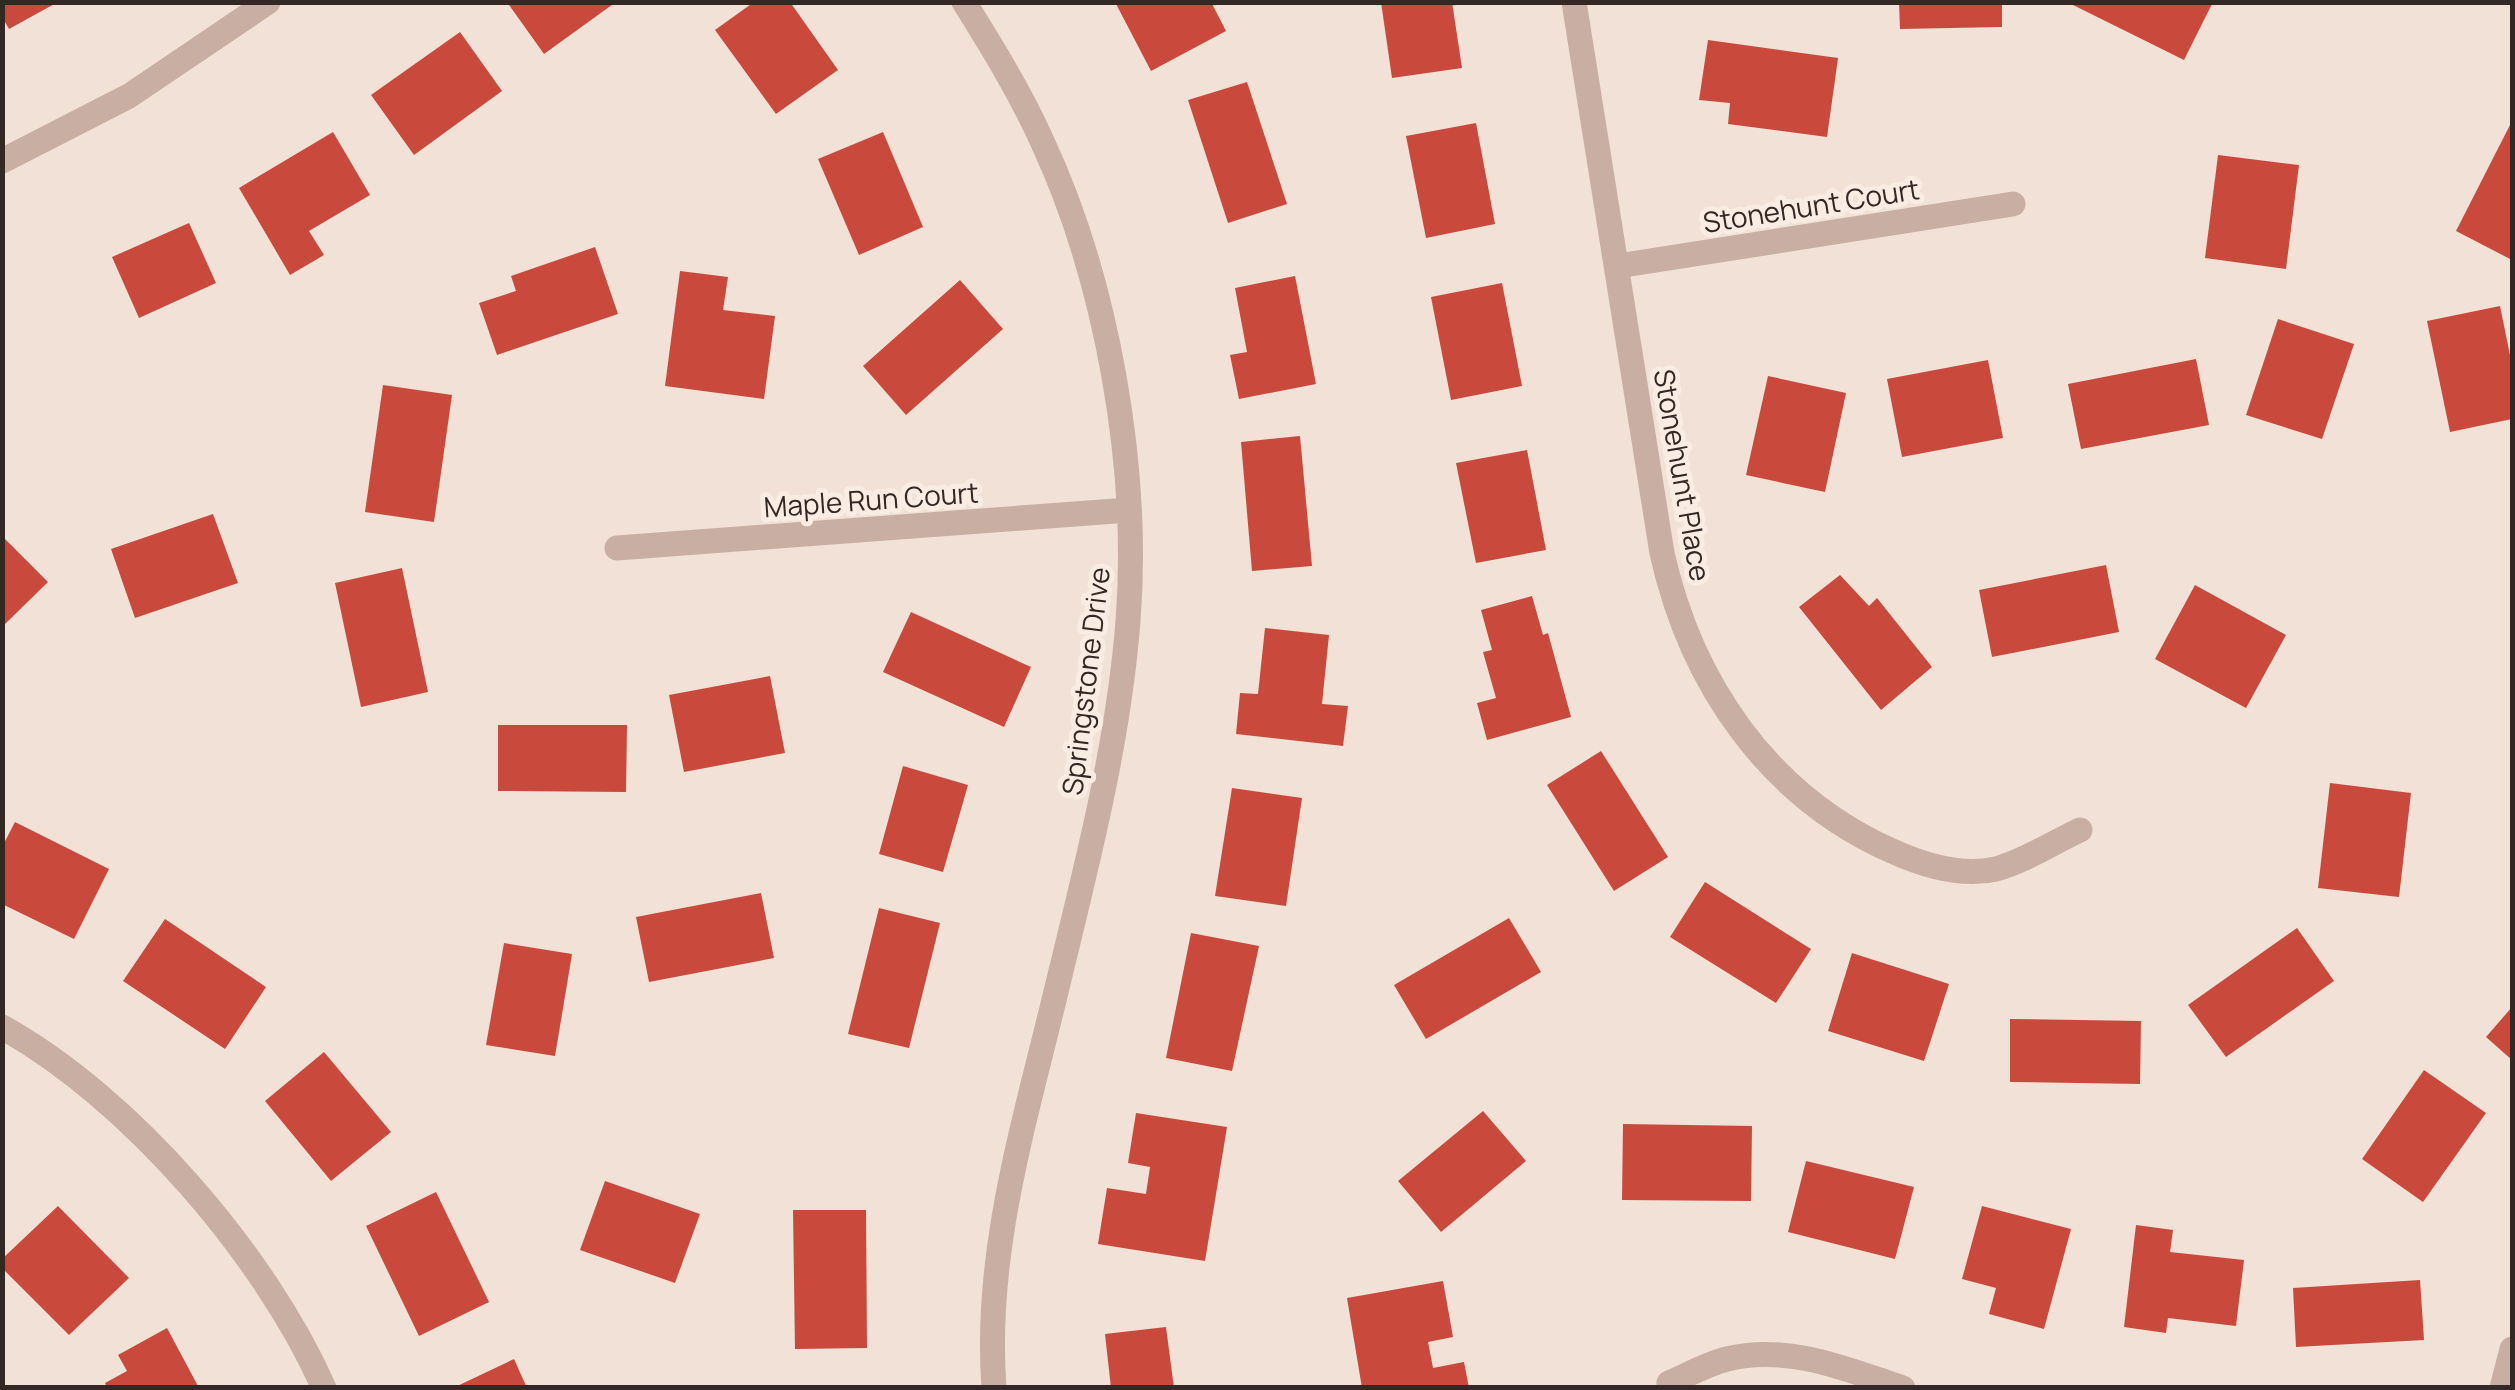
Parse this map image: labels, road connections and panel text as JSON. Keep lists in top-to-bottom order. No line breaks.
{"streets":{"street":["Stonehunt Court","Stonehunt Place","Maple Run Court","Springstone Drive"]},"crossings":[["Stonehunt Court","Stonehunt Place"],["Maple Run Court","Springstone Drive"]]}
